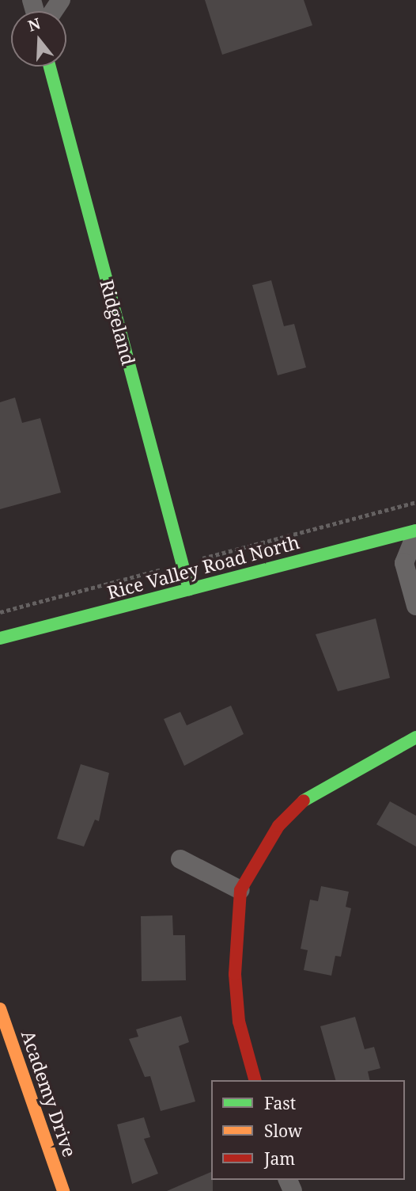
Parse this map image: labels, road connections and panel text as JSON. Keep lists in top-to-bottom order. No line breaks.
{"streets":{"street":["Ridgeland","Rice Valley Road North","Academy Drive"]},"crossings":[["Ridgeland","Rice Valley Road North"]],"legend":["Fast","Slow","Jam"],"north":"top"}
